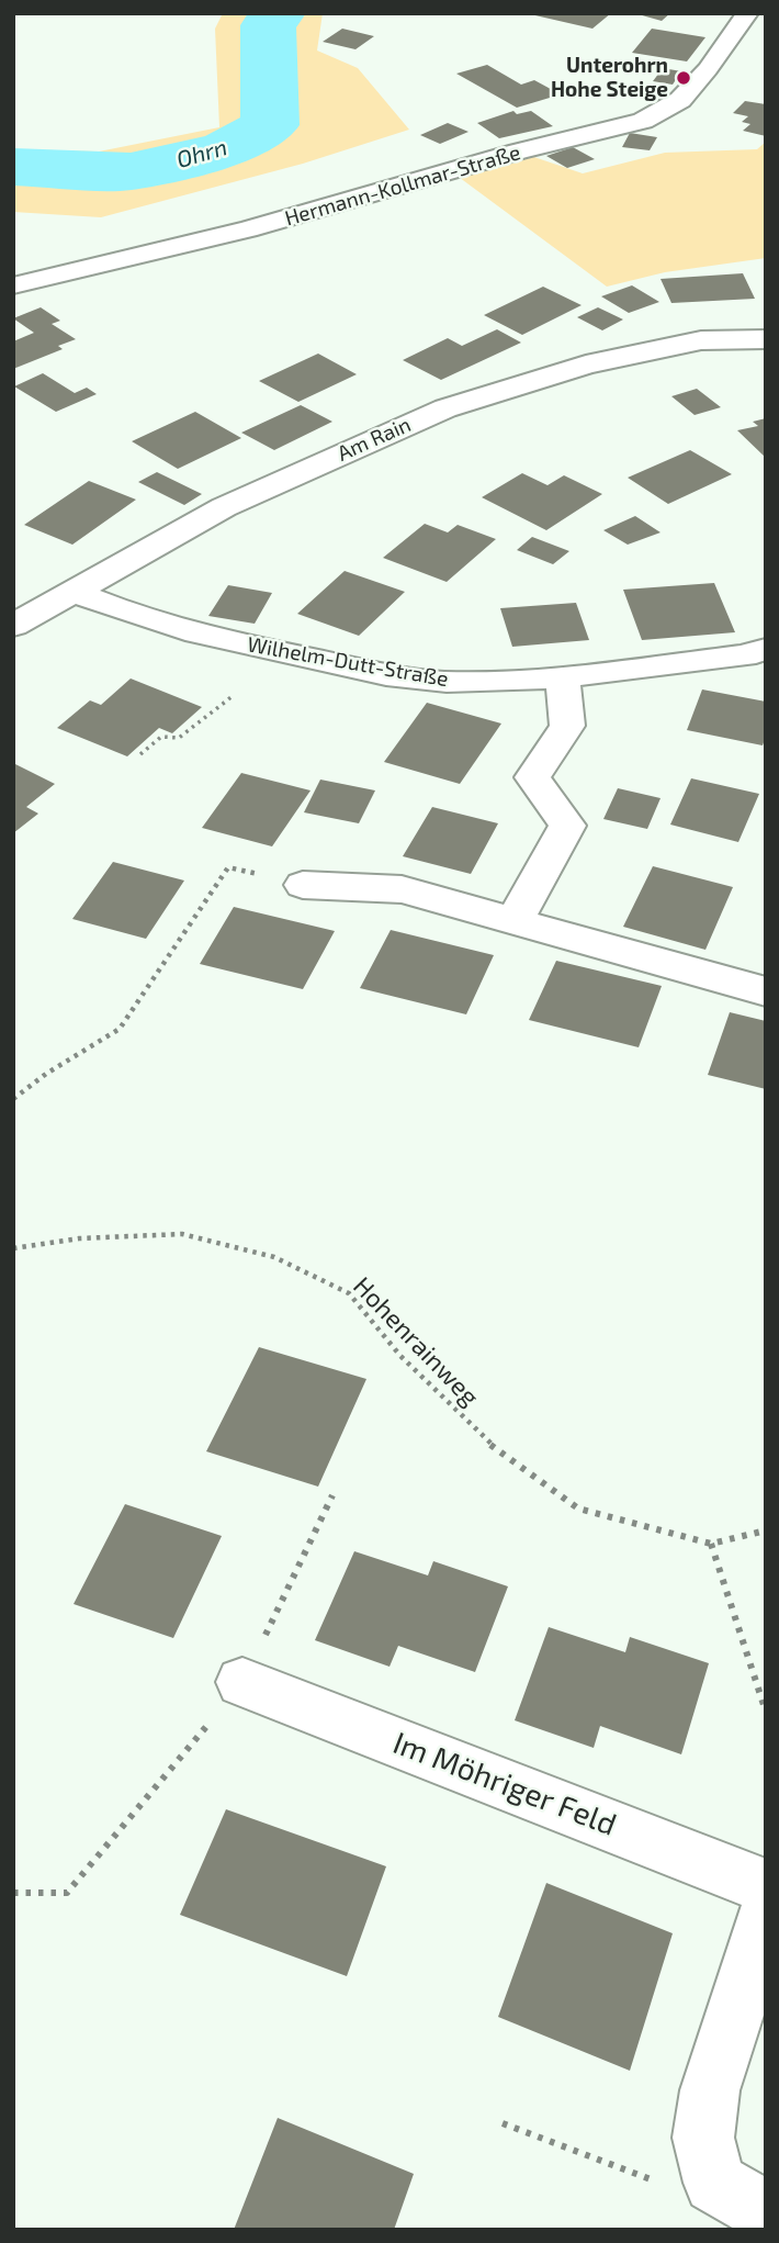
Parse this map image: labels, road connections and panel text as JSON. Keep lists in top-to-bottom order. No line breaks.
{"streets":{"street":["Hermann-Kollmar-Straße","Am Rain","Wilhelm-Dutt-Straße","Im Möhriger Feld"],"path":["Hohenrainweg"]},"crossings":[["Am Rain","Wilhelm-Dutt-Straße"]],"water":["Ohrn"],"places":["Unterohrn Hohe Steige"]}
